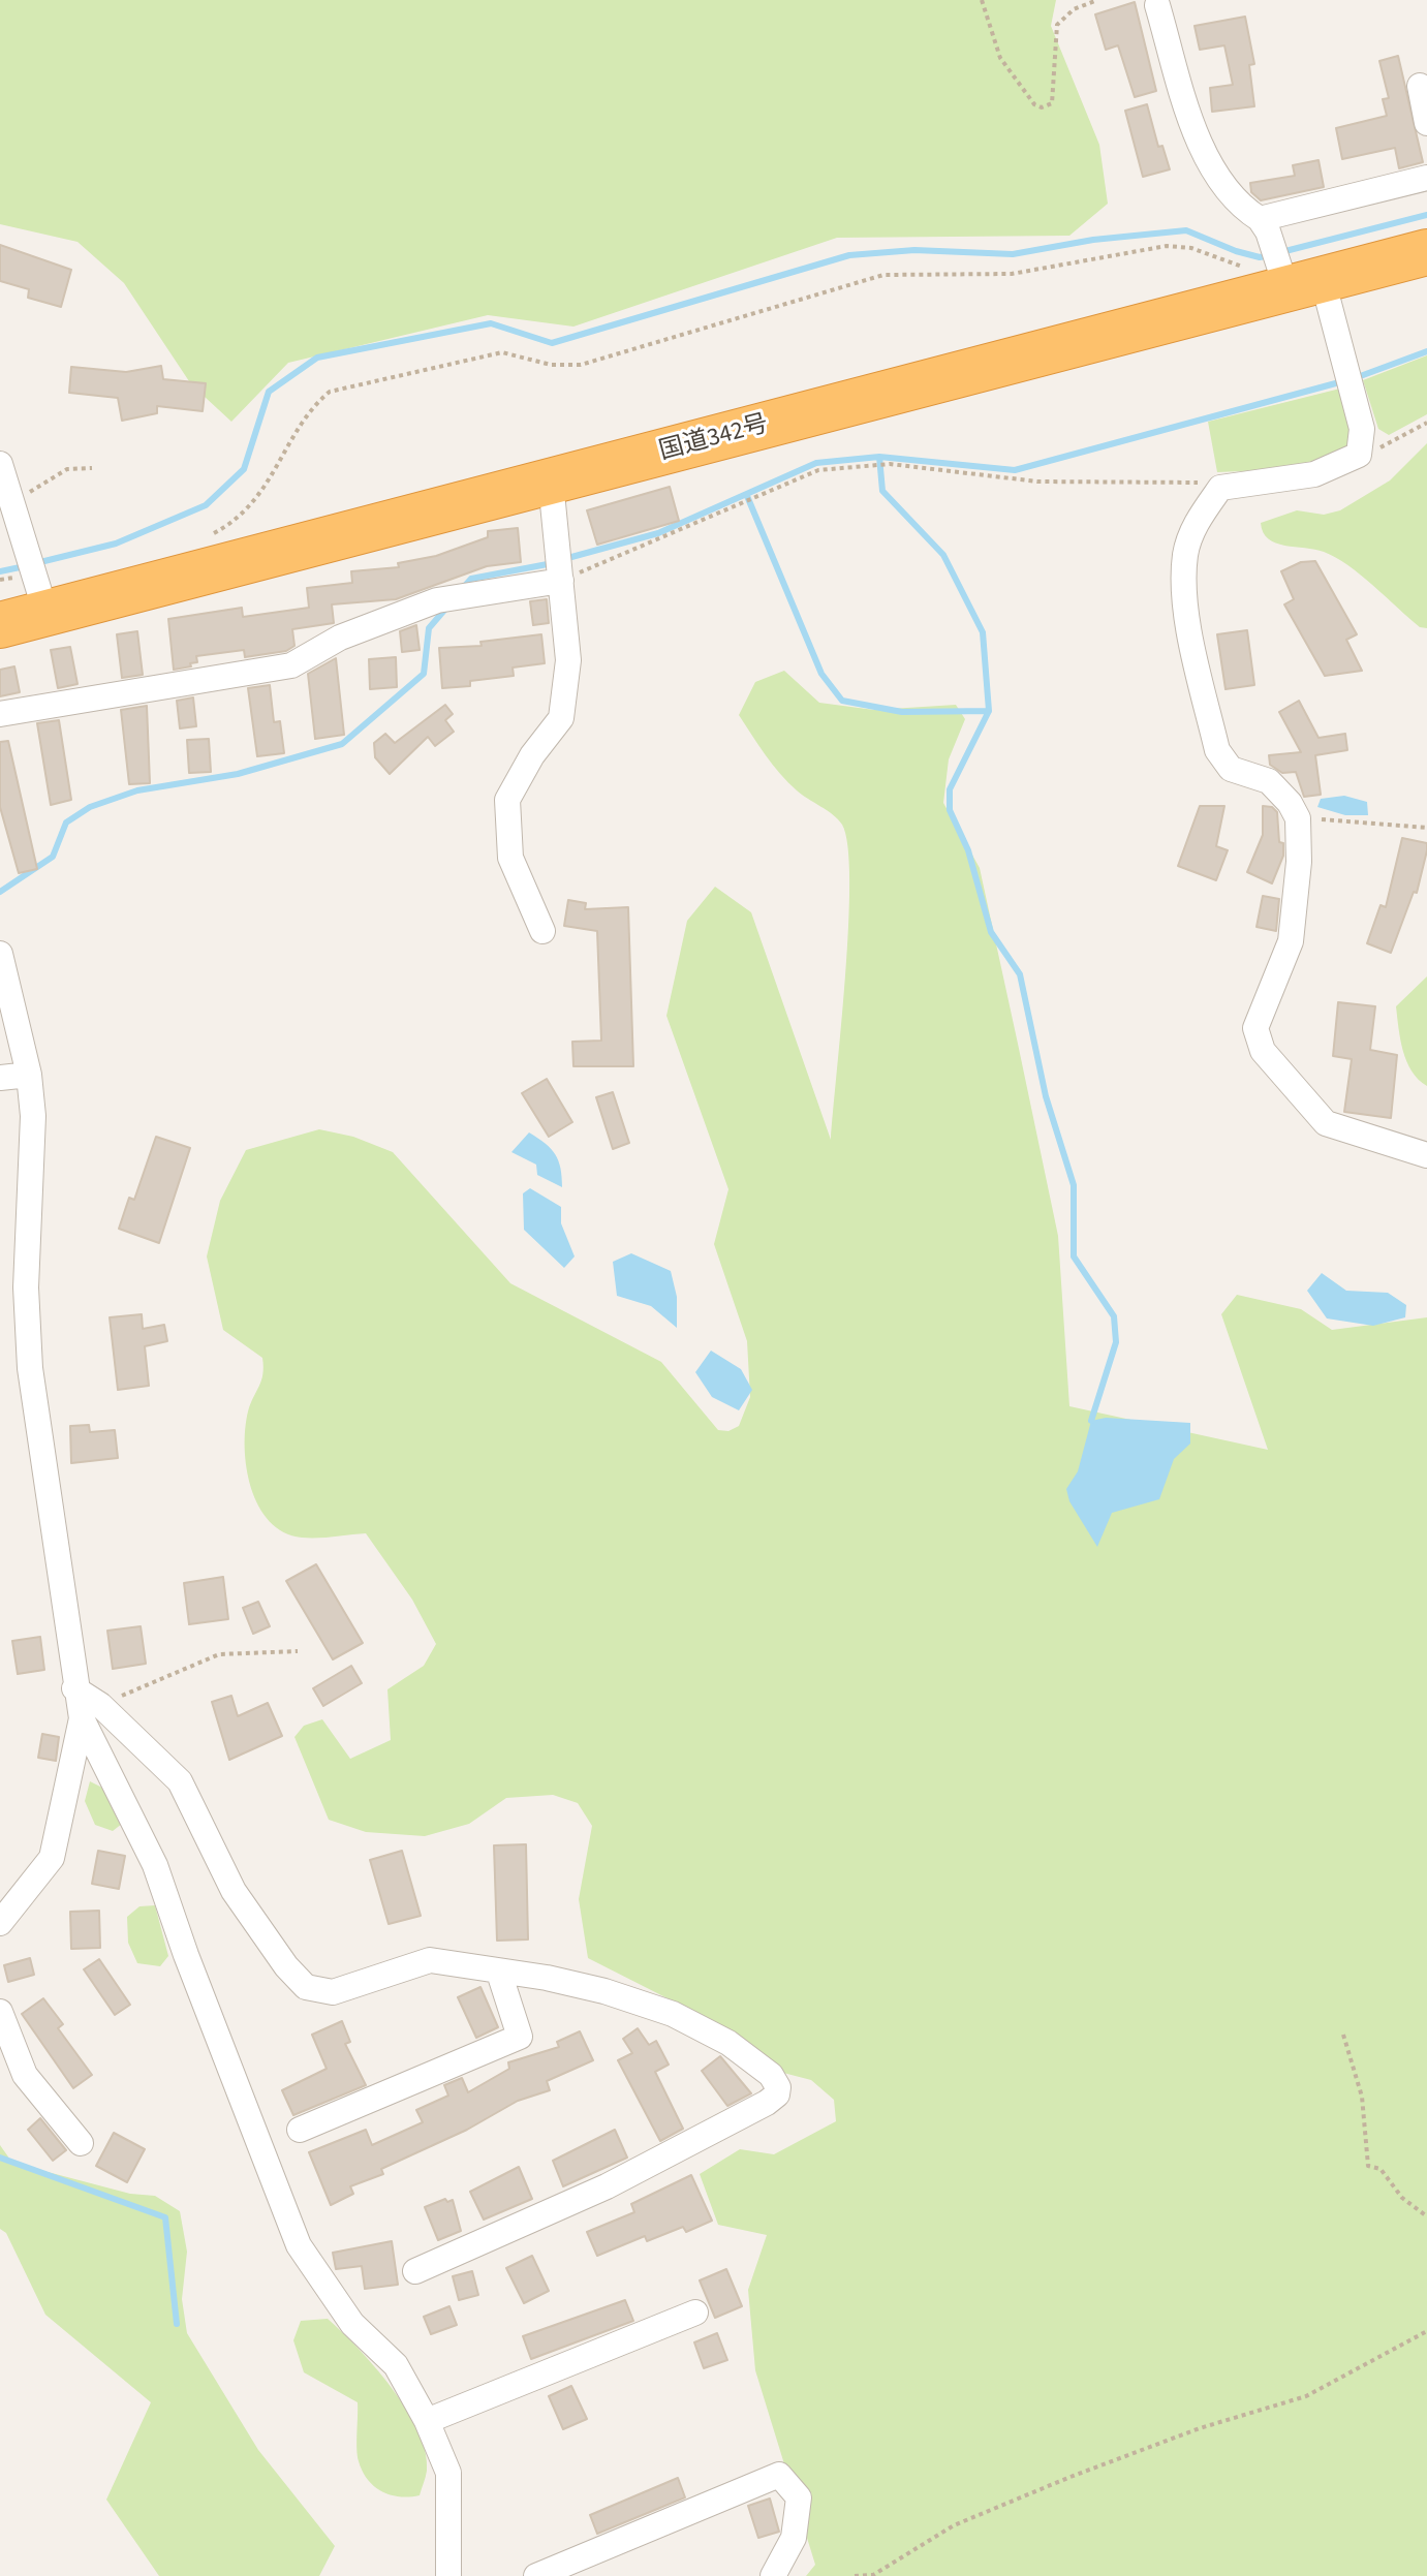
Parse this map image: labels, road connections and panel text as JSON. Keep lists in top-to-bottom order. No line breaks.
{"streets":{"highway":["国道342号"]}}
